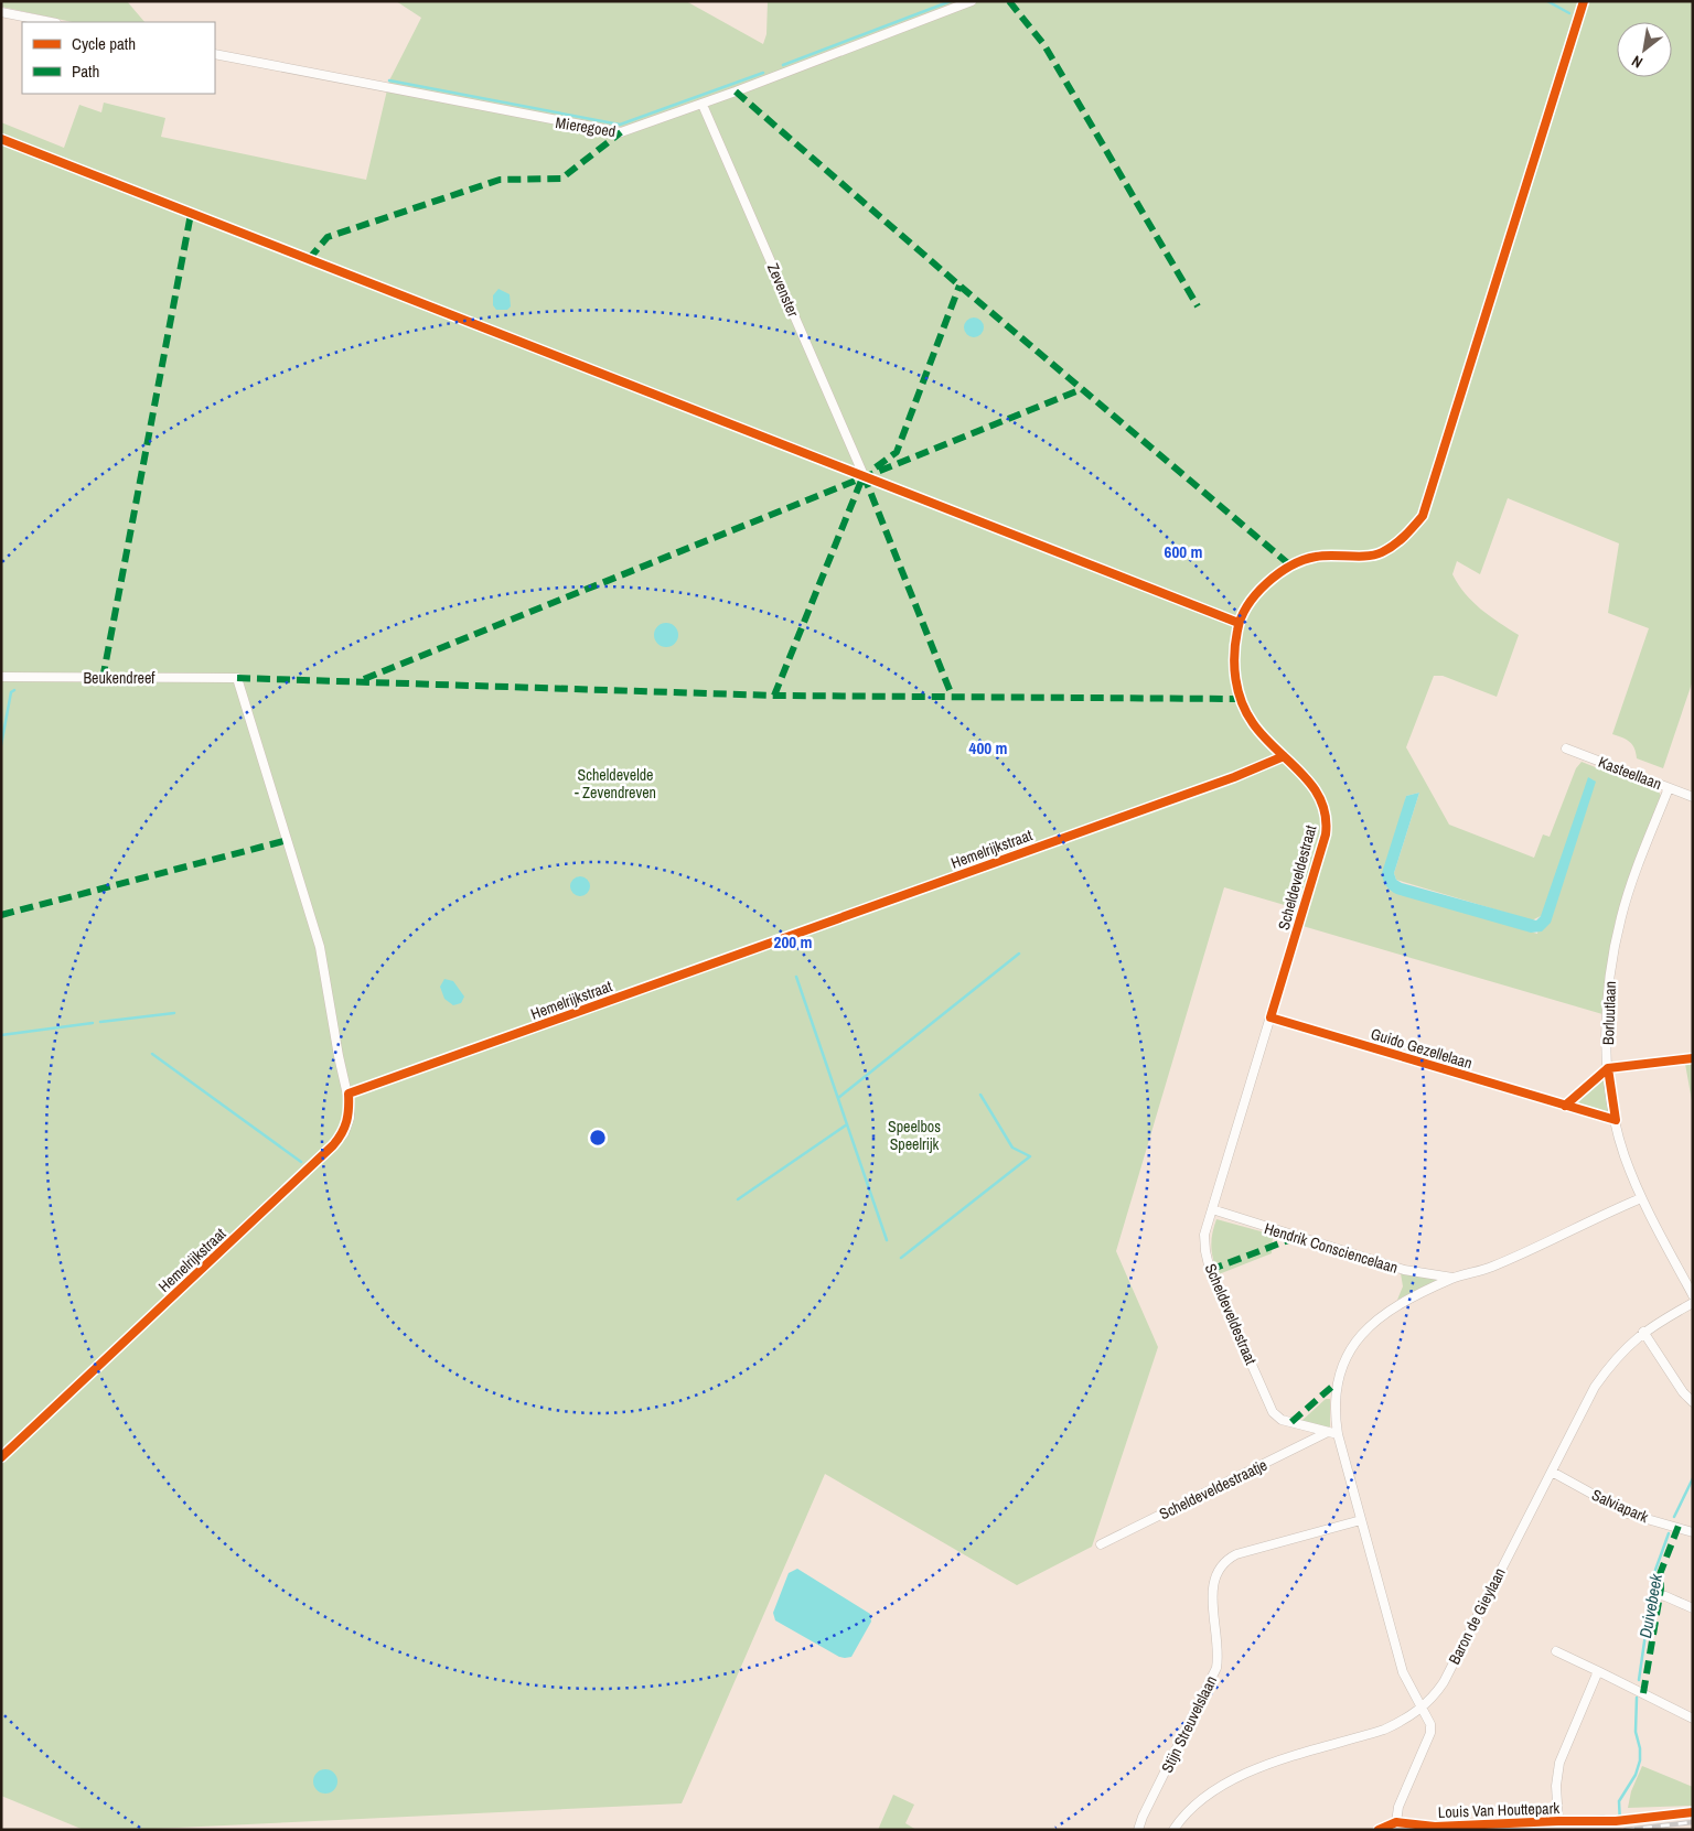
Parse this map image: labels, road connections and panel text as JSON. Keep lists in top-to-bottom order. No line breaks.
{"streets":{"street":["Mieregoed","Zevenster","Beukendreef","Kasteellaan","Hemelrijkstraat","Scheldeveldestraat","Borluutlaan","Guido Gezellelaan","Hendrik Consciencelaan","Scheldeveldestraatje","Salviapark","Baron de Gieylaan","Stijn Streuvelslaan","Louis Van Houttepark"]},"crossings":[["Mieregoed","Zevenster"],["Beukendreef","Hemelrijkstraat"],["Kasteellaan","Borluutlaan"],["Hemelrijkstraat","Scheldeveldestraat"],["Scheldeveldestraat","Guido Gezellelaan"],["Scheldeveldestraat","Hendrik Consciencelaan"],["Scheldeveldestraat","Scheldeveldestraatje"],["Borluutlaan","Guido Gezellelaan"],["Borluutlaan","Hendrik Consciencelaan"],["Salviapark","Baron de Gieylaan"]],"water":["Duivebeek"],"parks":["Scheldevelde - Zevendreven","Speelbos Speelrijk"],"legend":["Cycle path","Path"],"north":"bottom left","rings":["600 m","400 m","200 m"]}
